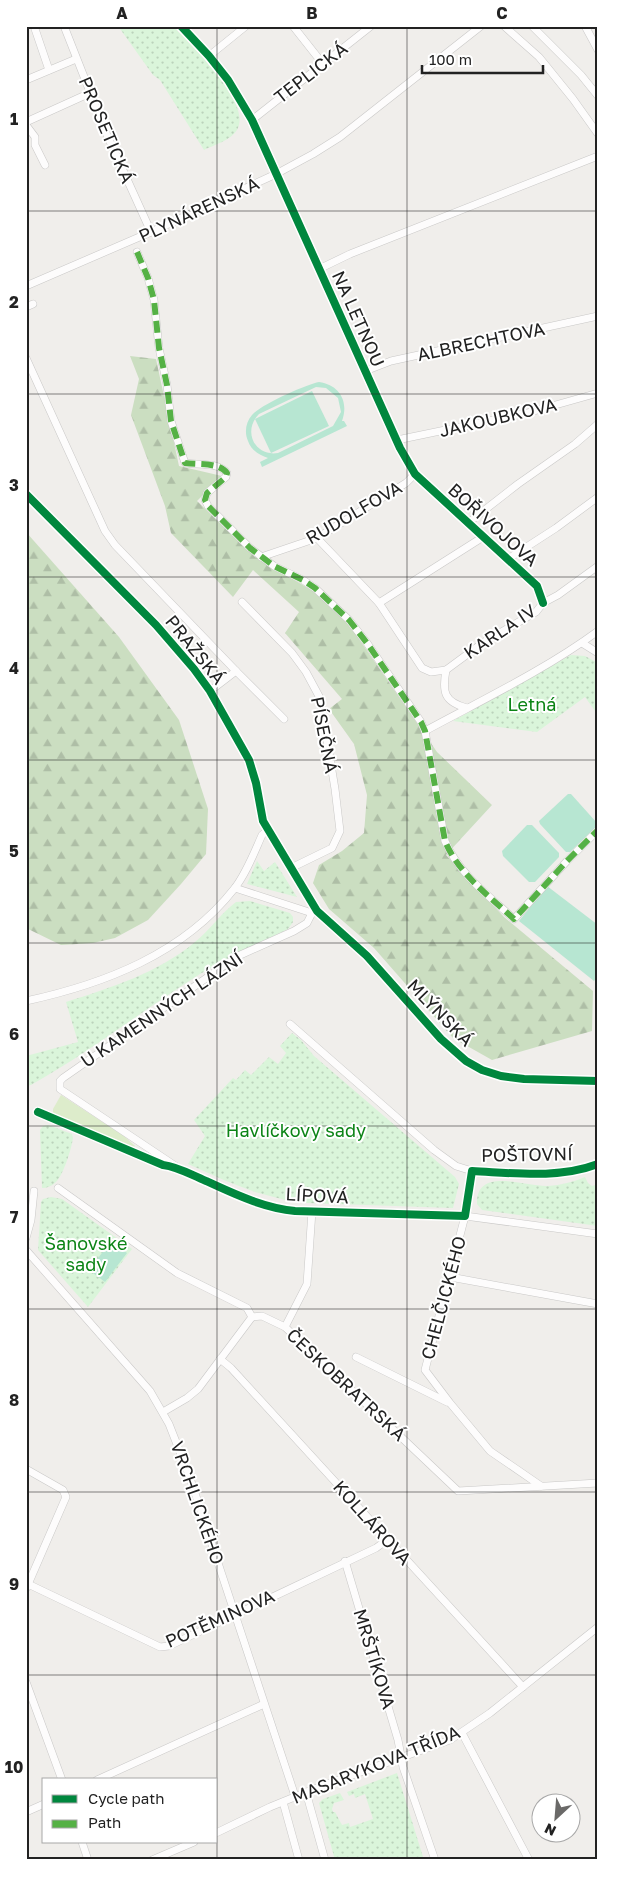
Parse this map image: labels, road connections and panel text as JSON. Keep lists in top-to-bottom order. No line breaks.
{"streets":{"street":["TEPLICKÁ","PROSETICKÁ","PLYNÁRENSKÁ","NA LETNOU","ALBRECHTOVA","JAKOUBKOVA","RUDOLFOVA","BOŘIVOJOVA","KARLA IV","PRAŽSKÁ","PÍSEČNÁ","U KAMENNÝCH LÁZNÍ","MLÝNSKÁ","POŠTOVNÍ","LÍPOVÁ","CHELČICKÉHO","ČESKOBRATRSKÁ","VRCHLICKÉHO","KOLLÁROVA","POTĚMINOVA","MRŠTÍKOVA","MASARYKOVA TŘÍDA"]},"crossings":[["TEPLICKÁ","NA LETNOU"],["PROSETICKÁ","PLYNÁRENSKÁ"],["PLYNÁRENSKÁ","NA LETNOU"],["NA LETNOU","ALBRECHTOVA"],["NA LETNOU","JAKOUBKOVA"],["NA LETNOU","RUDOLFOVA"],["NA LETNOU","BOŘIVOJOVA"],["RUDOLFOVA","BOŘIVOJOVA"],["BOŘIVOJOVA","KARLA IV"],["PRAŽSKÁ","PÍSEČNÁ"],["PRAŽSKÁ","U KAMENNÝCH LÁZNÍ"],["PRAŽSKÁ","MLÝNSKÁ"],["U KAMENNÝCH LÁZNÍ","MLÝNSKÁ"],["U KAMENNÝCH LÁZNÍ","LÍPOVÁ"],["POŠTOVNÍ","LÍPOVÁ"],["POŠTOVNÍ","CHELČICKÉHO"],["LÍPOVÁ","CHELČICKÉHO"],["CHELČICKÉHO","ČESKOBRATRSKÁ"],["VRCHLICKÉHO","POTĚMINOVA"],["VRCHLICKÉHO","MASARYKOVA TŘÍDA"],["KOLLÁROVA","POTĚMINOVA"],["KOLLÁROVA","MASARYKOVA TŘÍDA"],["POTĚMINOVA","MRŠTÍKOVA"],["MRŠTÍKOVA","MASARYKOVA TŘÍDA"]],"parks":["Letná","Havlíčkovy sady","Šanovské sady"],"legend":["Cycle path","Path"],"scale_bar":"100 m","north":"bottom left","grid":{"columns":["A","B","C"],"rows":["1","2","3","4","5","6","7","8","9","10"]}}
